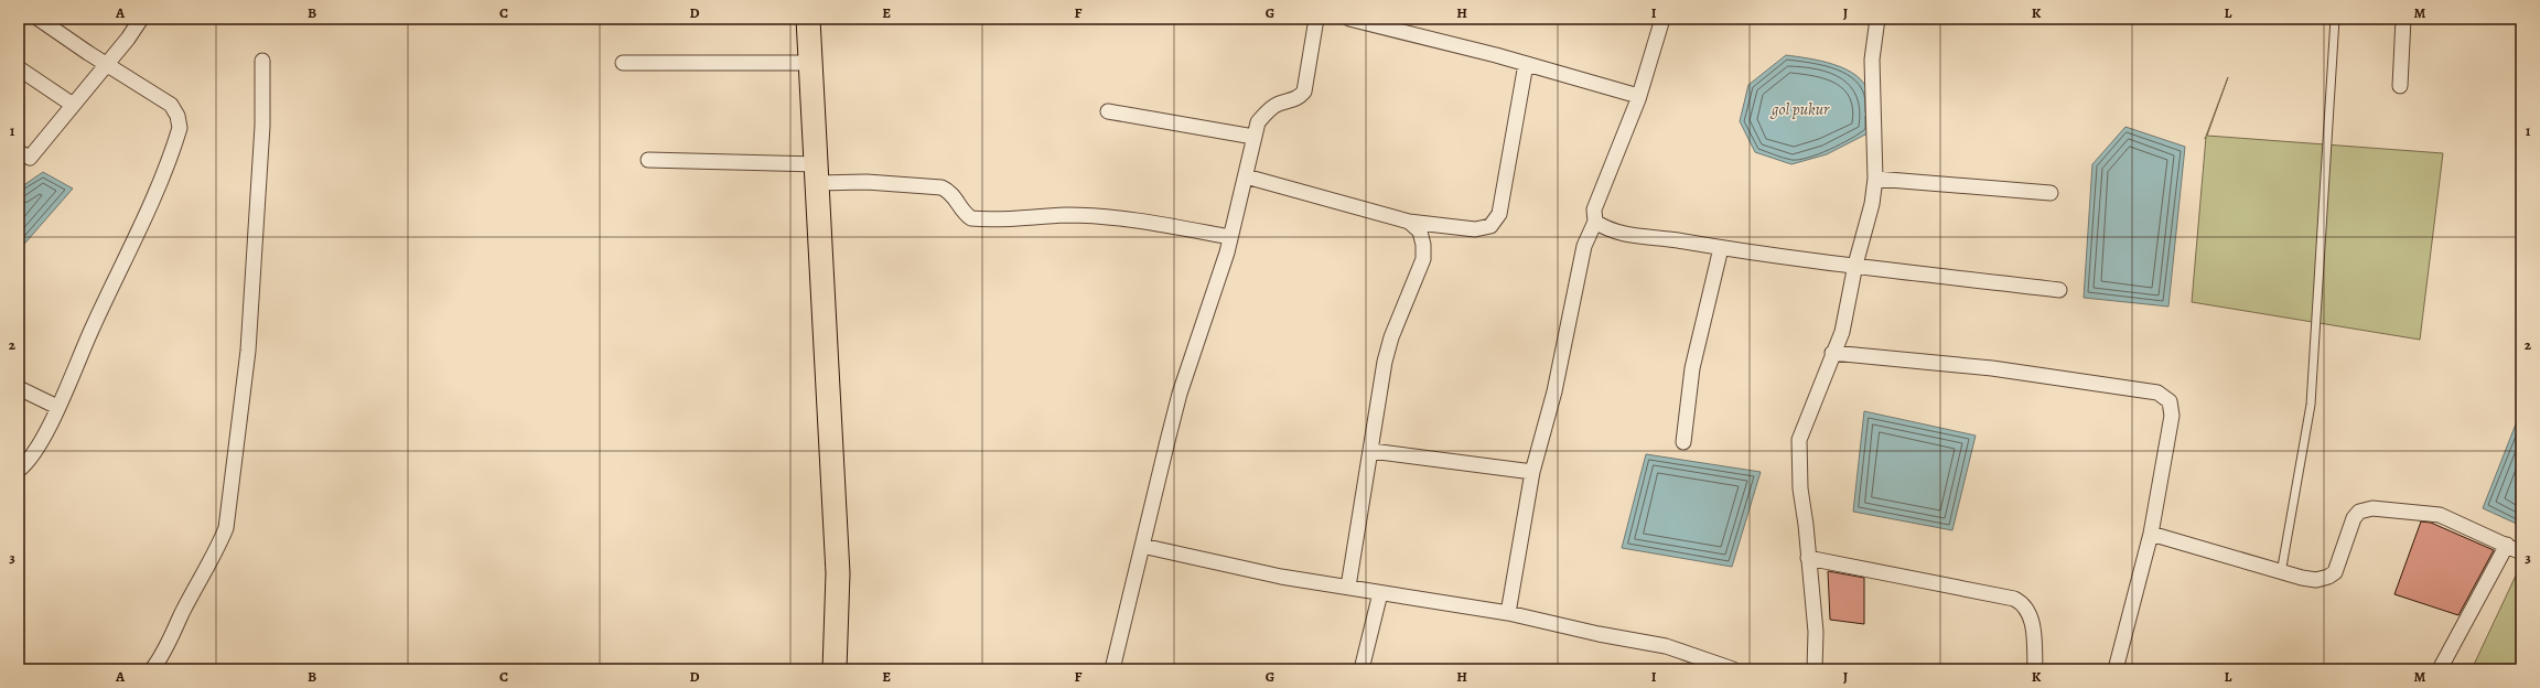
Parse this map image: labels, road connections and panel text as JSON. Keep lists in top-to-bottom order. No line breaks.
{"water":["gol pukur"],"grid":{"columns":["A","B","C","D","E","F","G","H","I","J","K","L","M"],"rows":["1","2","3"]}}
